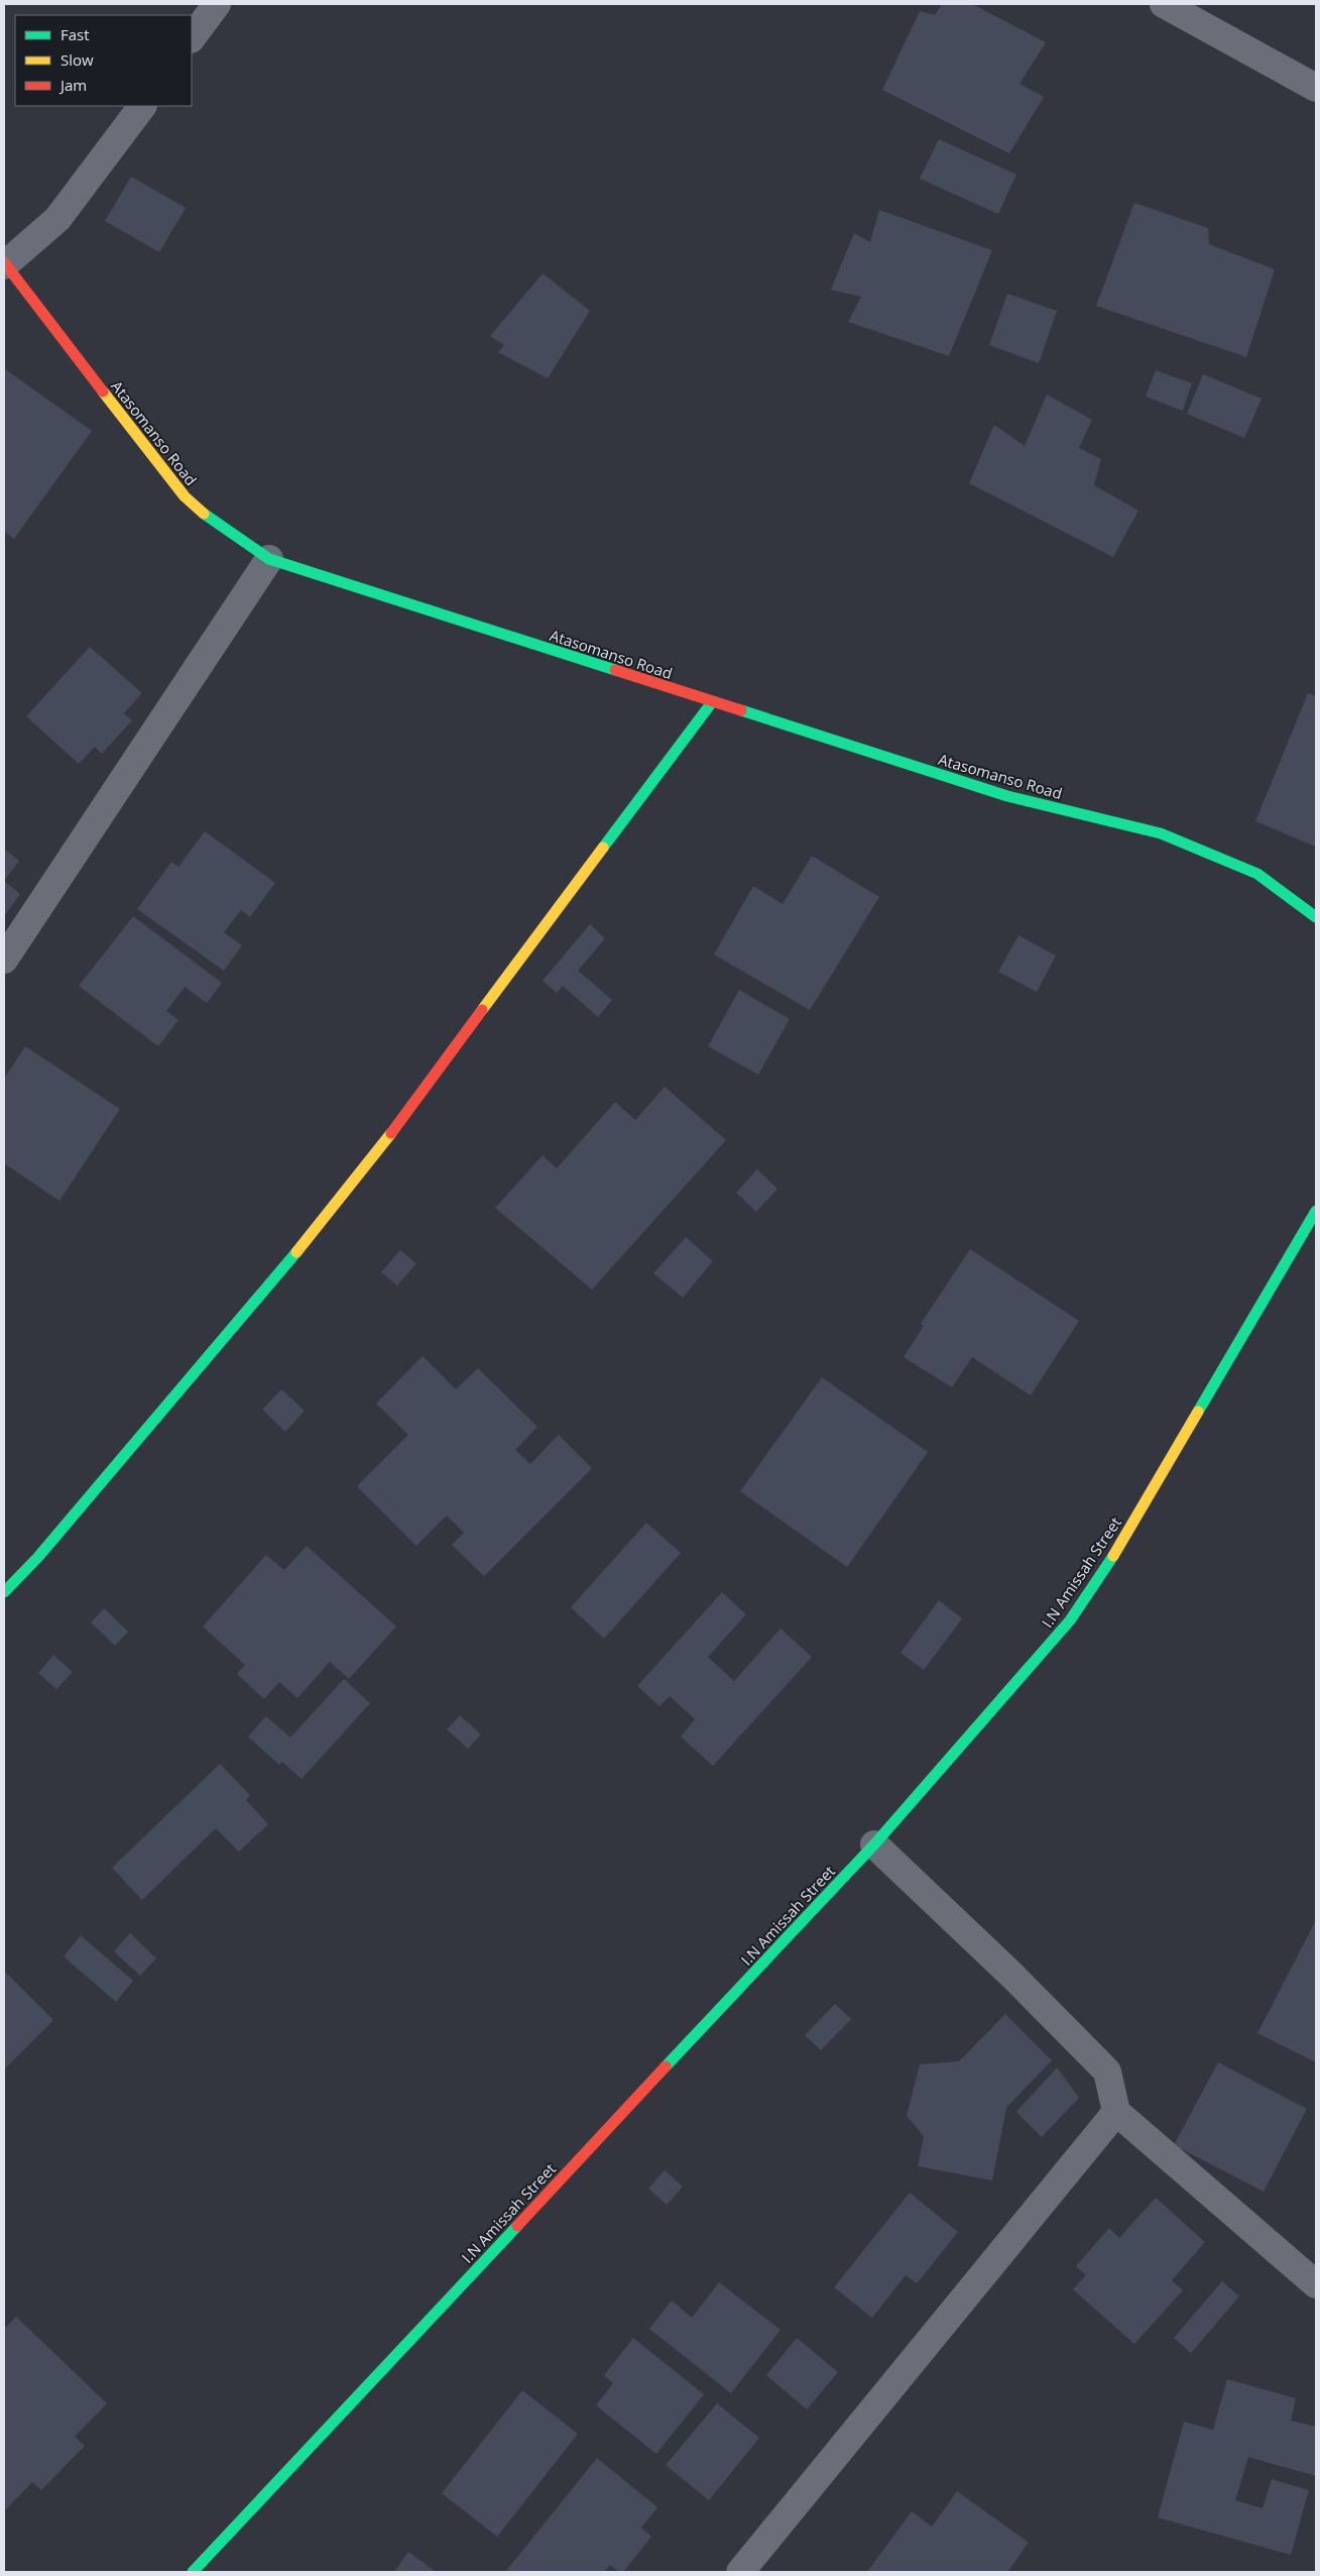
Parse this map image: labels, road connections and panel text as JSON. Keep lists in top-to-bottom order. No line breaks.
{"streets":{"street":["Atasomanso Road","I.N Amissah Street"]},"legend":["Fast","Slow","Jam"]}
